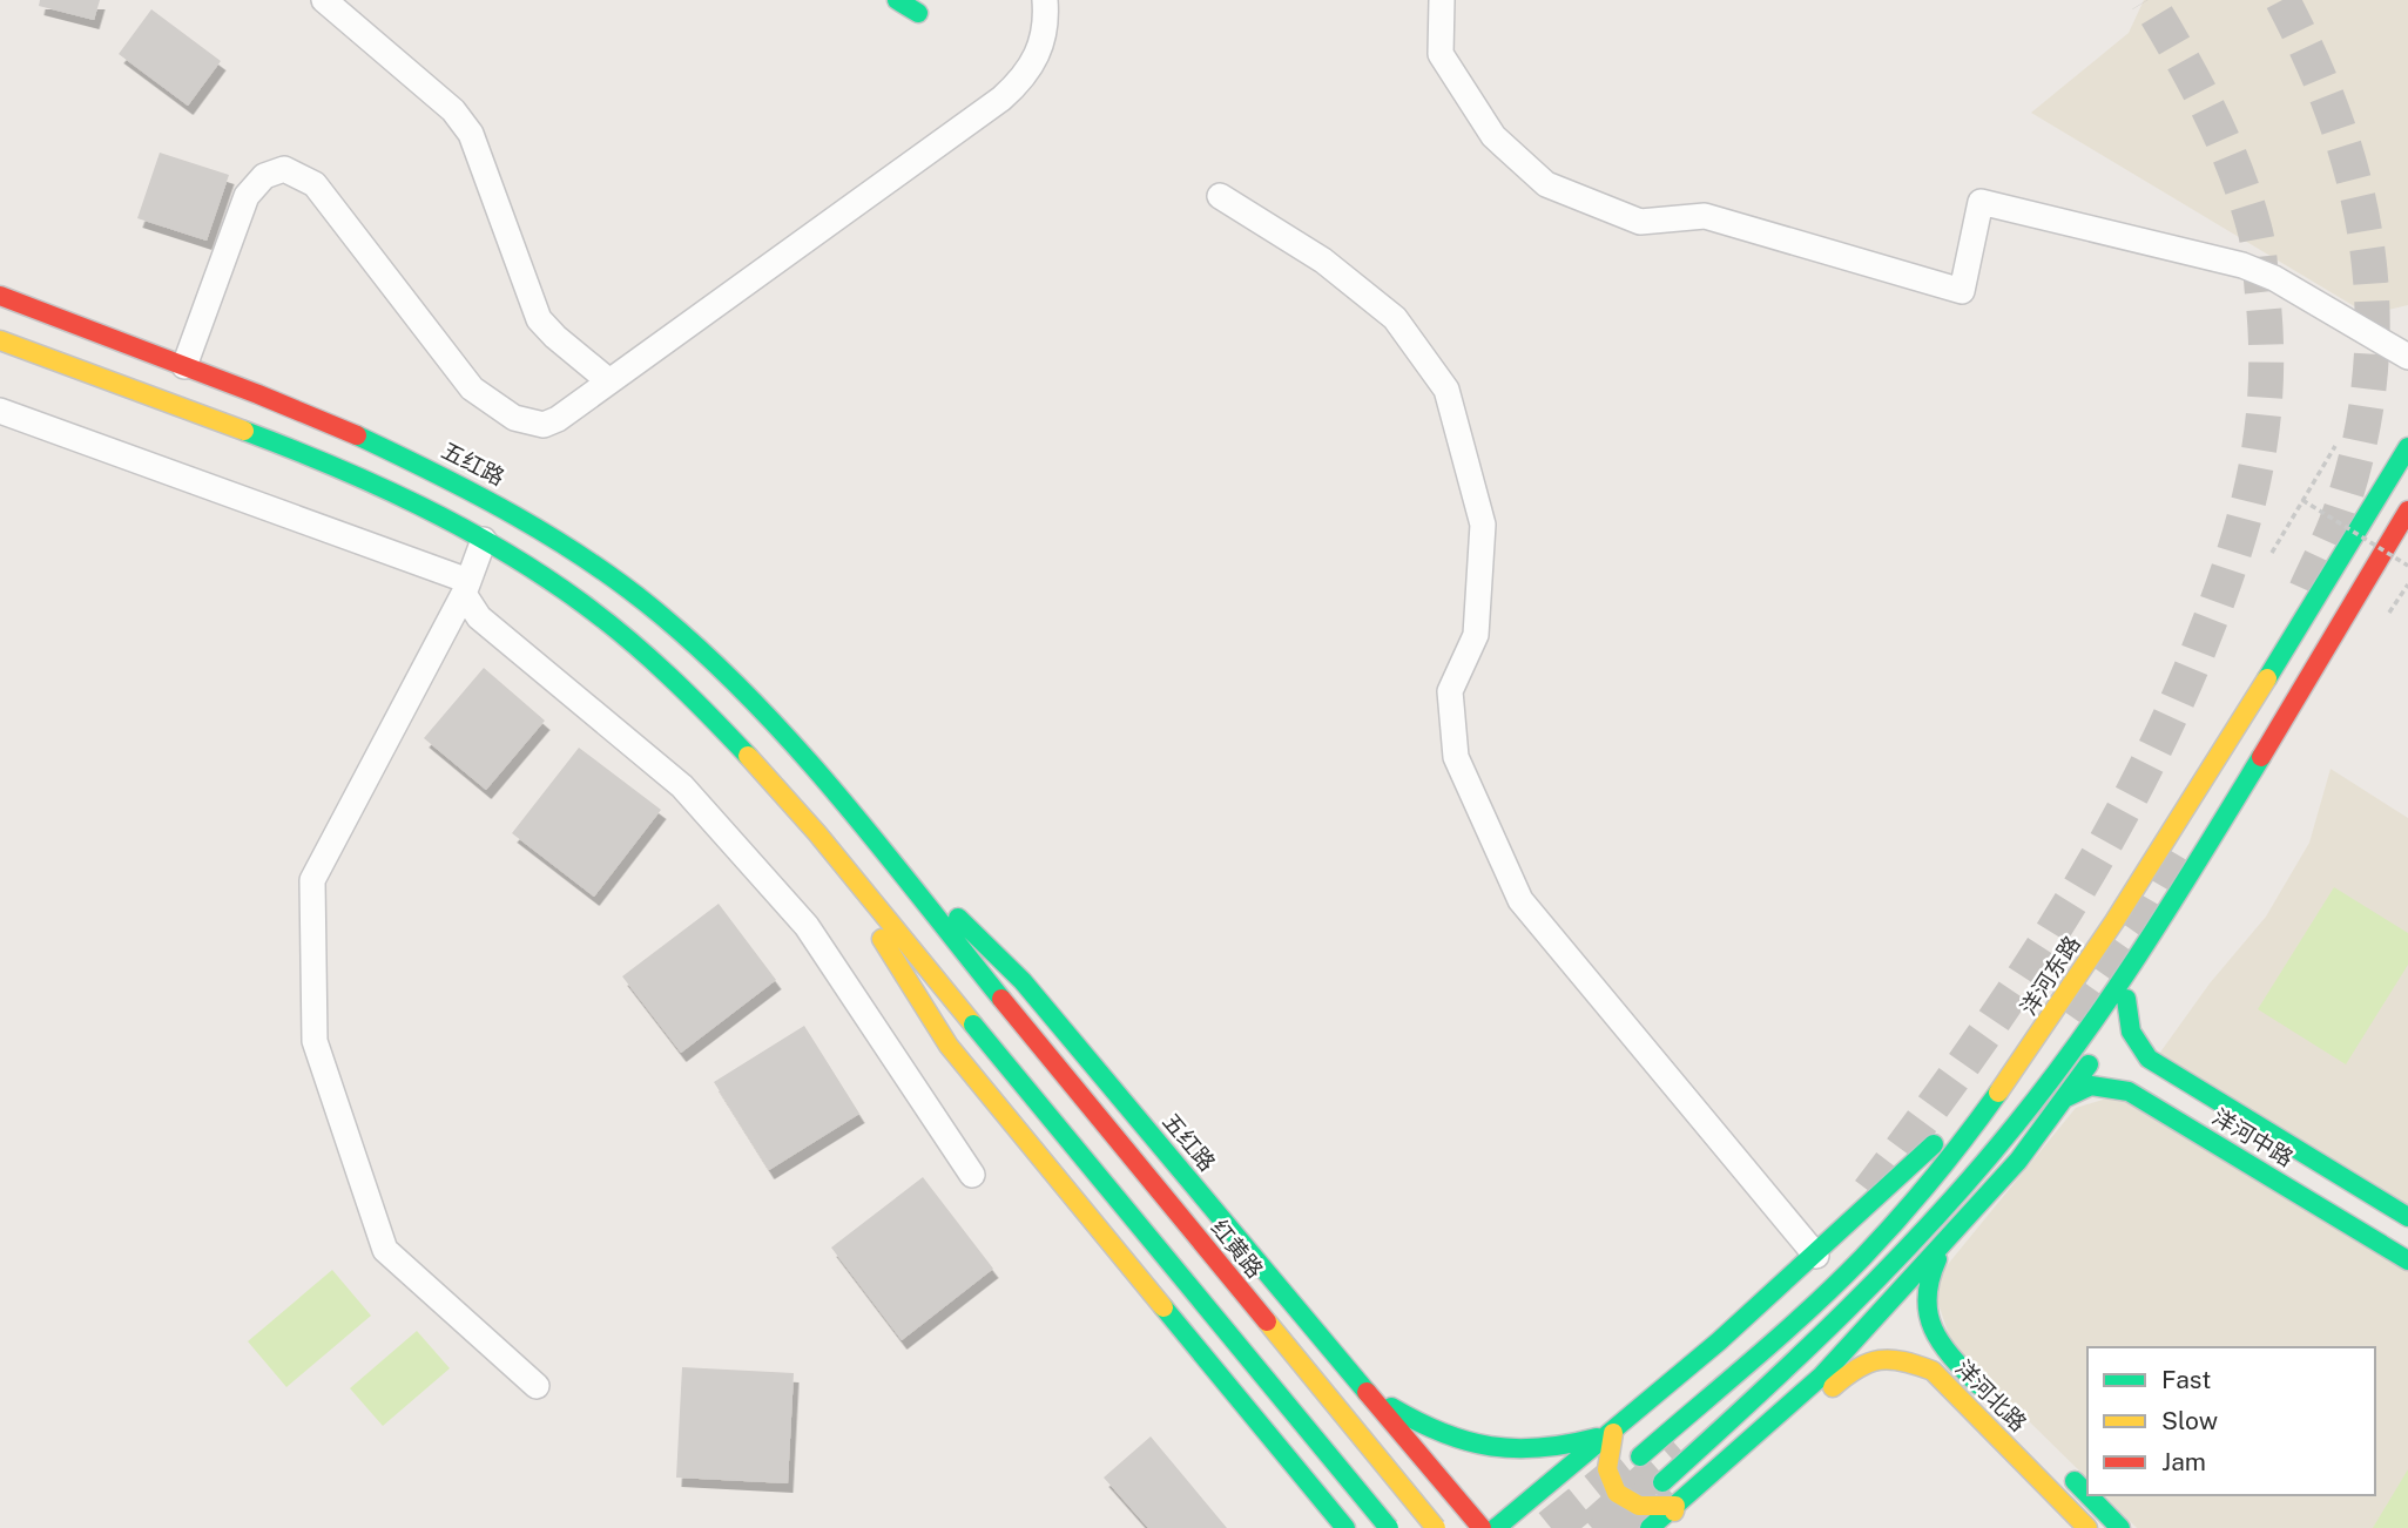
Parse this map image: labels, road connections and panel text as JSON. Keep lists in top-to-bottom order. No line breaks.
{"streets":{"main road":["五红路","洋河东路","洋河中路","红黄路","洋河北路"]},"crossings":[["五红路","红黄路"]],"legend":["Fast","Slow","Jam"]}
